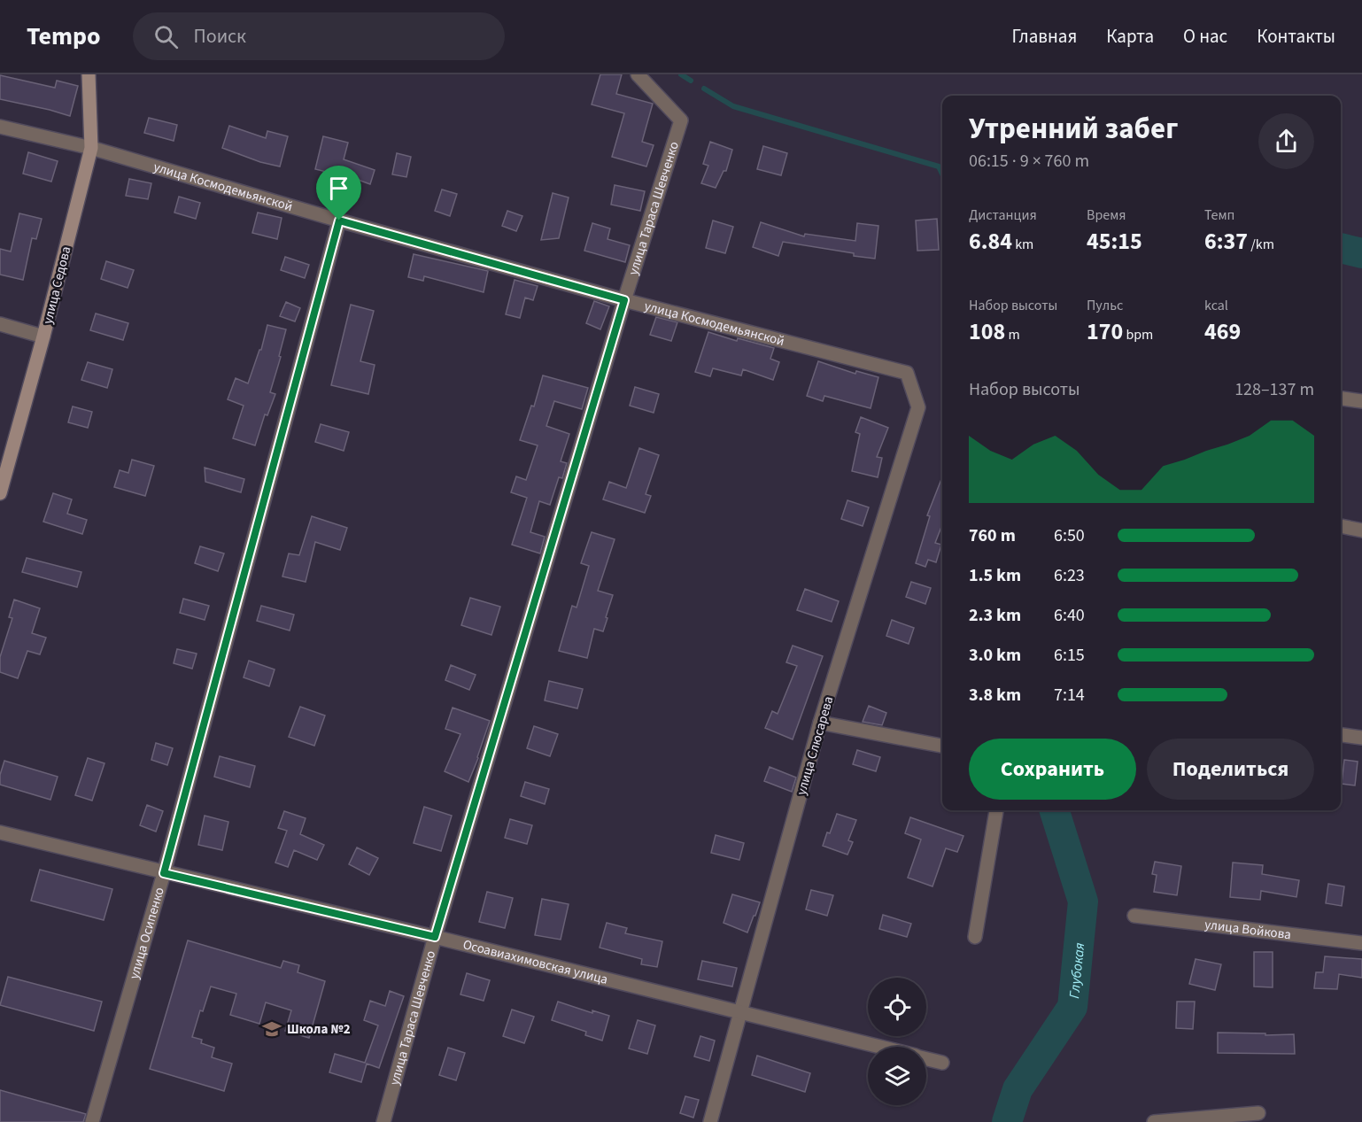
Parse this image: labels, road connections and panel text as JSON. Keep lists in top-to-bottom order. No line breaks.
{"streets":{"main road":["улица Седова"],"street":["улица Космодемьянской","улица Тараса Шевченко","улица Слюсарева","улица Войкова","улица Осипенко","Осоавиахимовская улица"]},"crossings":[["улица Космодемьянской","улица Тараса Шевченко"],["улица Космодемьянской","улица Седова"],["улица Космодемьянской","улица Слюсарева"],["улица Космодемьянской","улица Осипенко"],["улица Тараса Шевченко","Осоавиахимовская улица"],["улица Слюсарева","Осоавиахимовская улица"],["улица Осипенко","Осоавиахимовская улица"]],"water":["Глубокая"],"places":{"school or university":["Школа №2"]},"page":{"header":"Tempo","search":"Поиск","nav":["Главная","Карта","О нас","Контакты"],"heading":["Утренний забег","06:15 · 9 × 760 m"],"stats":[["Дистанция","6.84 km"],["Время","45:15"],["Темп","6:37 /km"],["Набор высоты","108 m"],["Пульс","170 bpm"],["kcal","469"]],"chart":["Набор высоты","128–137 m"],"list":[{"name":"760 m","note":"6:50"},{"name":"1.5 km","note":"6:23"},{"name":"2.3 km","note":"6:40"},{"name":"3.0 km","note":"6:15"},{"name":"3.8 km","note":"7:14"}],"buttons":["Сохранить","Поделиться"]}}
